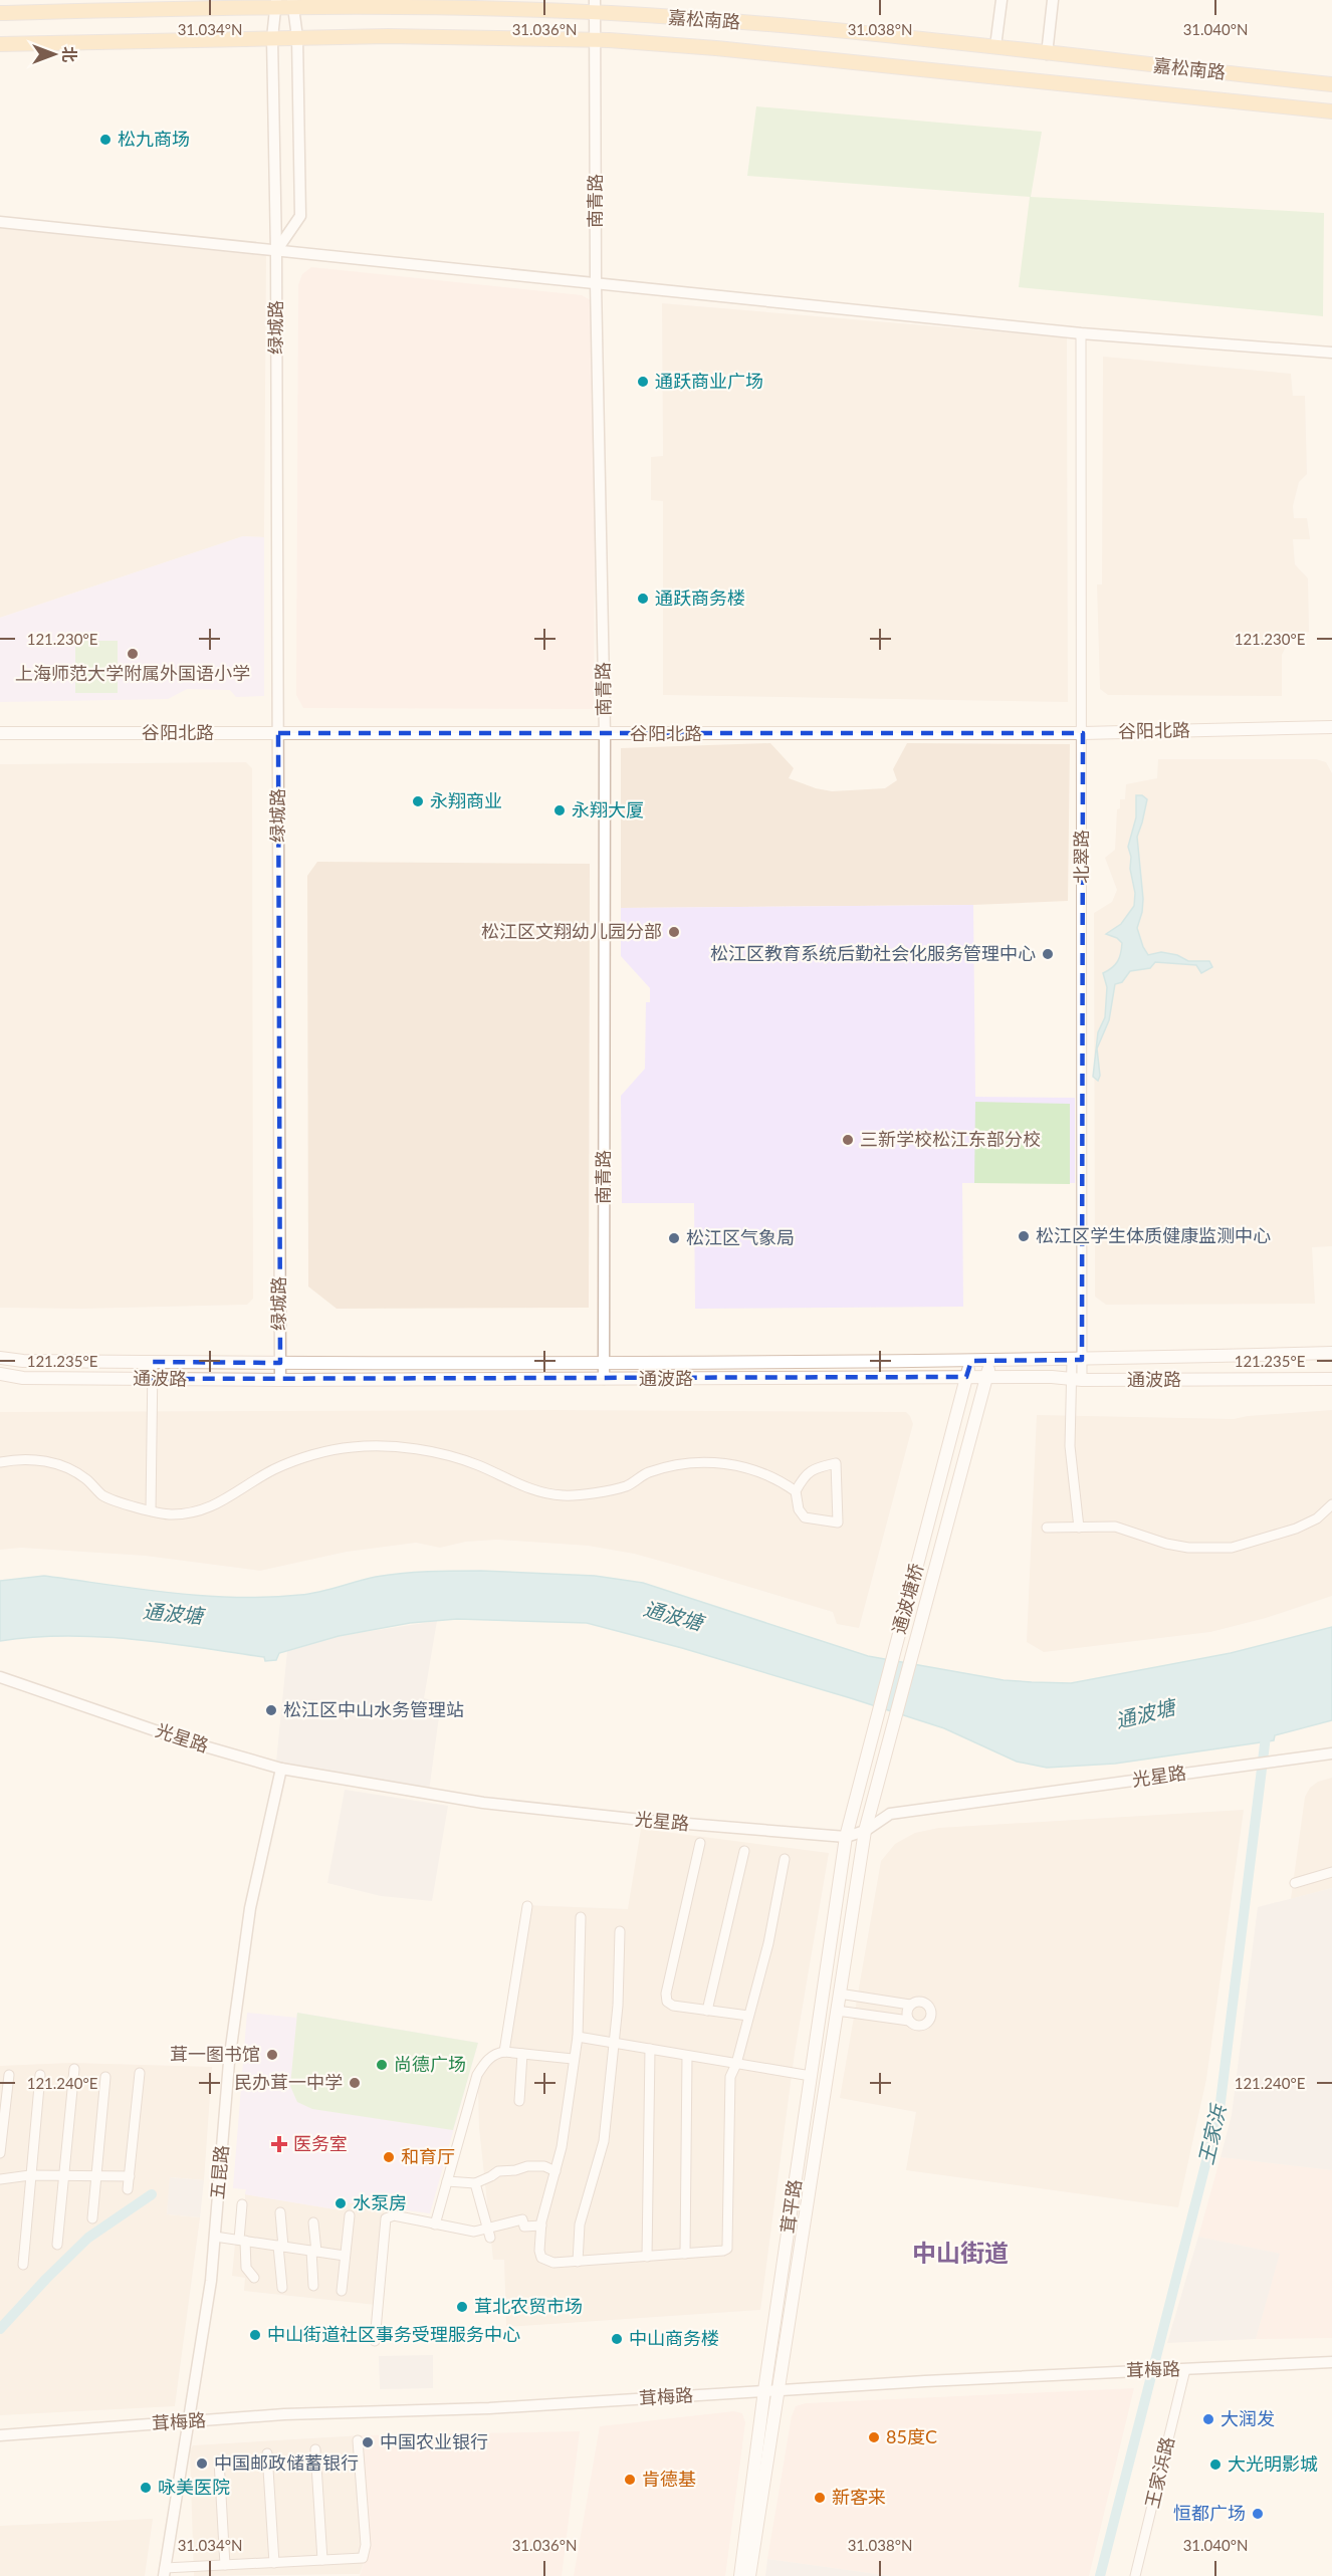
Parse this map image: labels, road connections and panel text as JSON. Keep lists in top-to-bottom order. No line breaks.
{"streets":{"main road":["嘉松南路","谷阳北路","通波路","通波塘桥","茸平路"],"street":["南青路","绿城路","北翠路","光星路","五昆路","茸梅路","王家浜路"]},"crossings":[["嘉松南路","南青路"],["嘉松南路","绿城路"],["南青路","谷阳北路"],["南青路","通波路"],["绿城路","谷阳北路"],["绿城路","通波路"],["谷阳北路","北翠路"],["北翠路","通波路"],["通波路","通波塘桥"],["通波塘桥","光星路"],["通波塘桥","茸平路"],["光星路","五昆路"],["光星路","茸平路"],["五昆路","茸梅路"],["茸平路","茸梅路"],["茸梅路","王家浜路"]],"districts":["中山街道"],"water":["通波塘","王家浜"],"places":{"other":["松九商场","通跃商业广场","通跃商务楼","上海师范大学附属外国语小学","永翔商业","永翔大厦","松江区文翔幼儿园分部","松江区教育系统后勤社会化服务管理中心","三新学校松江东部分校","松江区学生体质健康监测中心","松江区气象局","松江区中山水务管理站","茸一图书馆","尚德广场","民办茸一中学","和育厅","水泵房","茸北农贸市场","中山街道社区事务受理服务中心","中山商务楼","大润发","85度C","中国农业银行","中国邮政储蓄银行","大光明影城","肯德基","咏美医院","新客来","恒都广场"],"health":["医务室"]},"north":"right","coordinates":["31.034°N","31.036°N","31.038°N","31.040°N","121.230°E","121.235°E","121.240°E"]}
